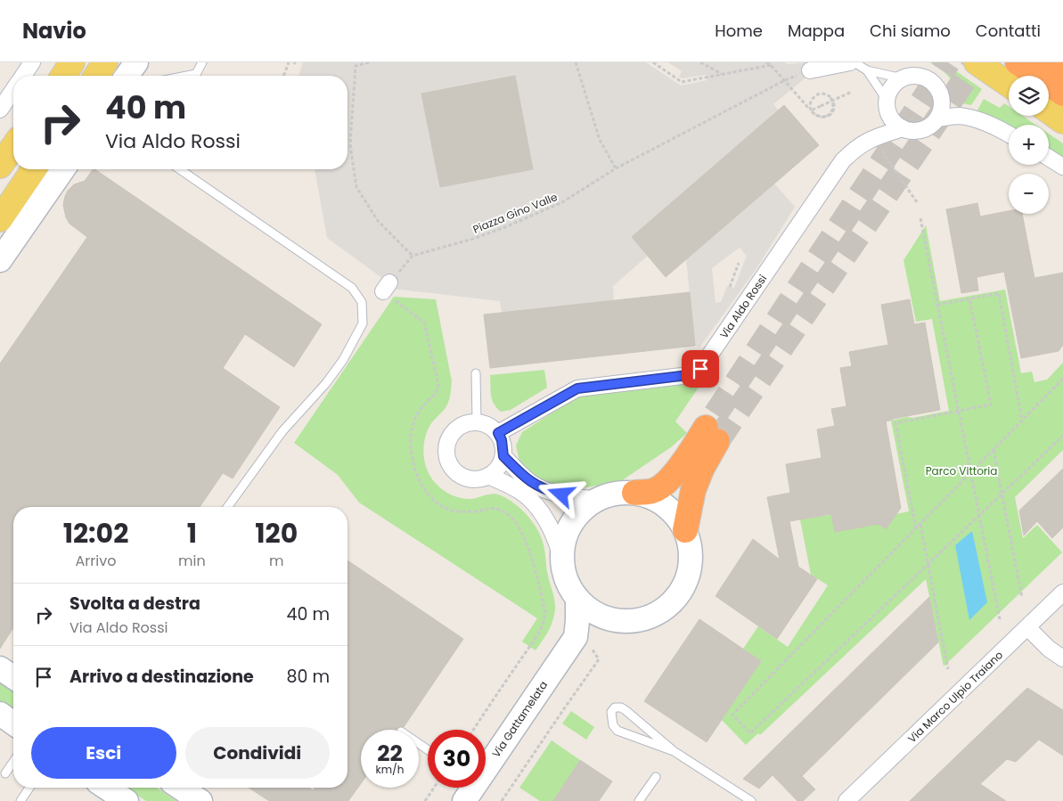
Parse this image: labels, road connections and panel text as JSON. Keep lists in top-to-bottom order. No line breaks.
{"streets":{"street":["Via Aldo Rossi","Via Marco Ulpio Traiano","Via Gattamelata"],"path":["Piazza Gino Valle"]},"parks":["Parco Vittoria"],"page":{"header":"Navio","nav":["Home","Mappa","Chi siamo","Contatti"],"map_buttons":["+","−"],"turn":["40 m","Via Aldo Rossi"],"eta":["12:02","Arrivo","1","min","120","m"],"list":[{"name":"Svolta a destra","note":"Via Aldo Rossi","value":"40 m"},{"name":"Arrivo a destinazione","value":"80 m"}],"buttons":["Esci","Condividi"],"speed":"22 km/h","limit":"30"}}
